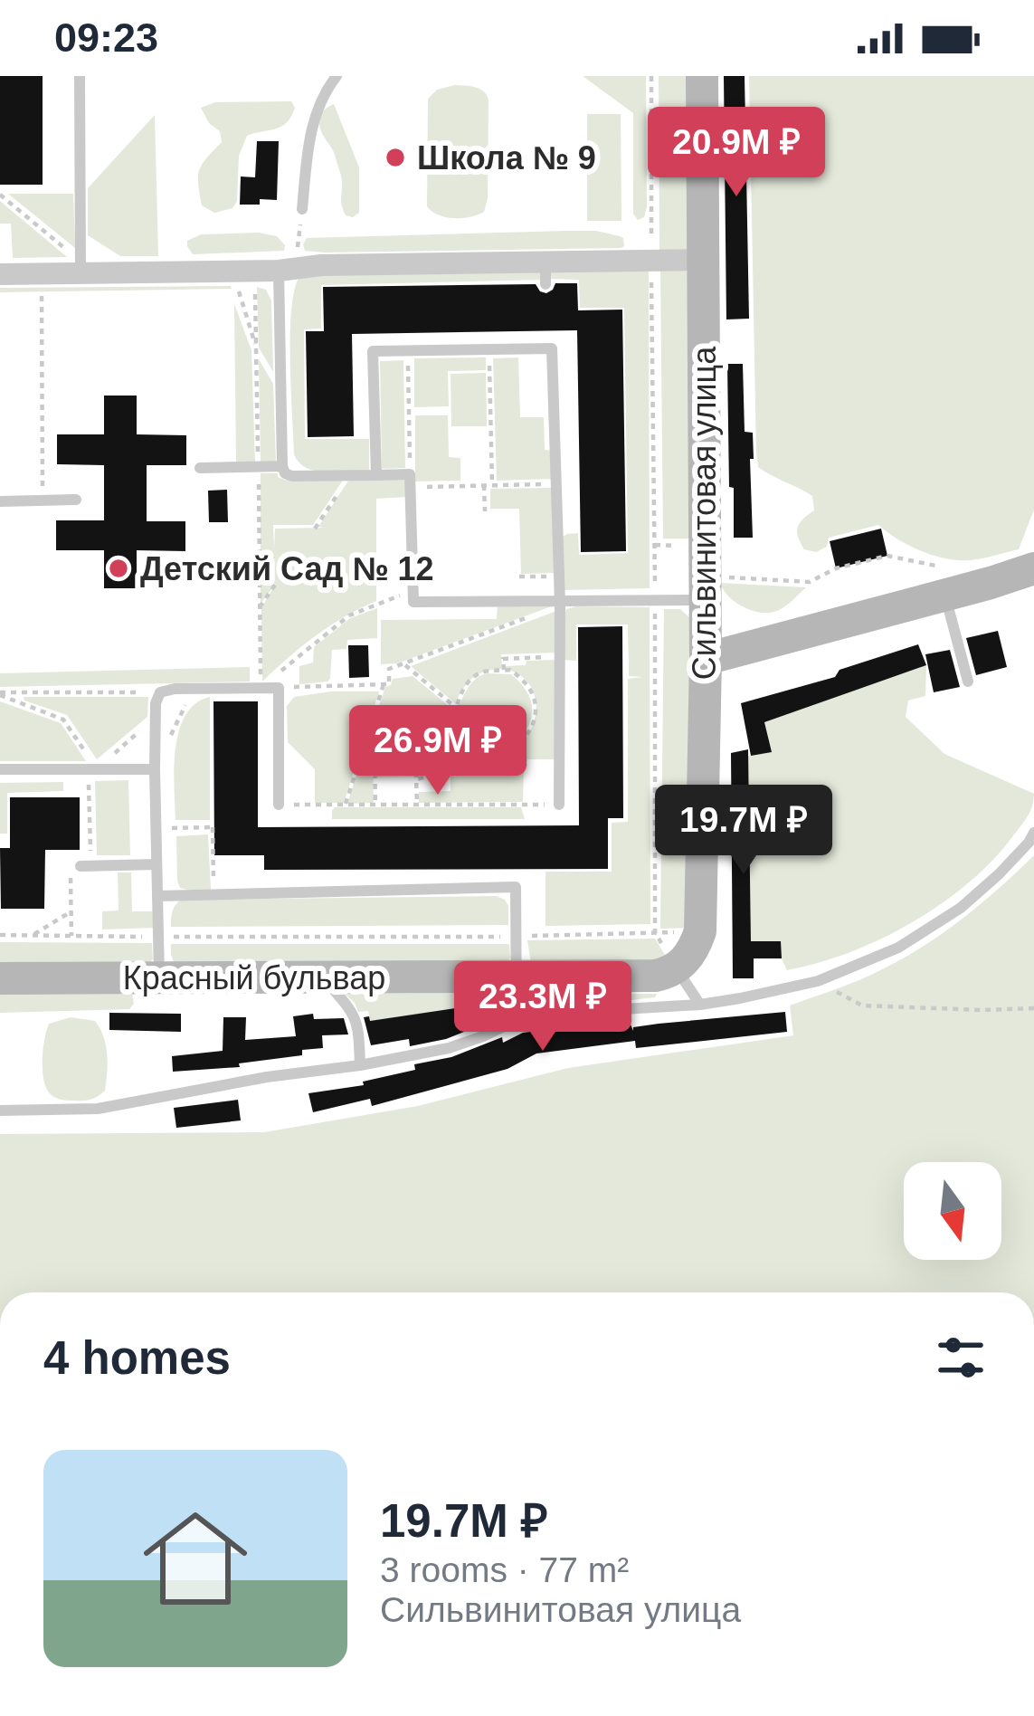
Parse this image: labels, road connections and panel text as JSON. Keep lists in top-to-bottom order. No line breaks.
{"streets":{"street":["Сильвинитовая улица","Красный бульвар"]},"crossings":[["Сильвинитовая улица","Красный бульвар"]],"places":["Школа № 9","Детский Сад № 12"],"north":"bottom","page":{"status":"09:23","price":["20.9M ₽","26.9M ₽","19.7M ₽","23.3M ₽"],"heading":"4 homes","list":[{"name":"19.7M ₽","note":"3 rooms · 77 m² · Сильвинитовая улица"}]}}
